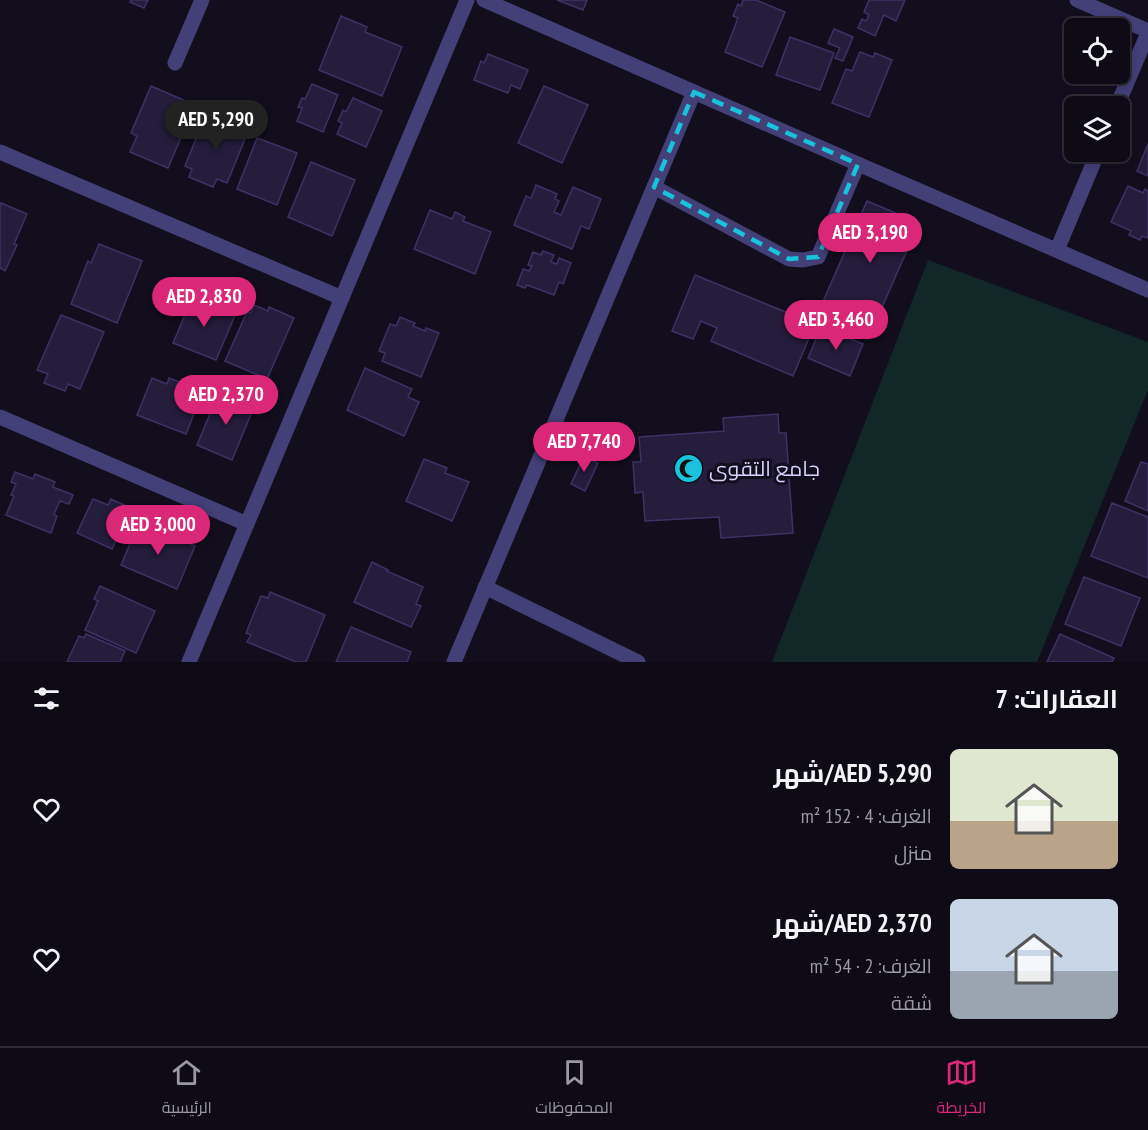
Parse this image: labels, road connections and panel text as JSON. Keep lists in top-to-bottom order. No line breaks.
{"places":{"mosque":["جامع التقوى"]},"page":{"price":["AED 5,290","AED 3,190","AED 2,830","AED 3,460","AED 2,370","AED 7,740","AED 3,000"],"heading":"العقارات: 7","list":[{"name":"AED 5,290/شهر","note":"الغرف: 4 · 152 m² · منزل"},{"name":"AED 2,370/شهر","note":"الغرف: 2 · 54 m² · شقة"}],"tabs":["الخريطة","المحفوظات","الرئيسية"]}}
